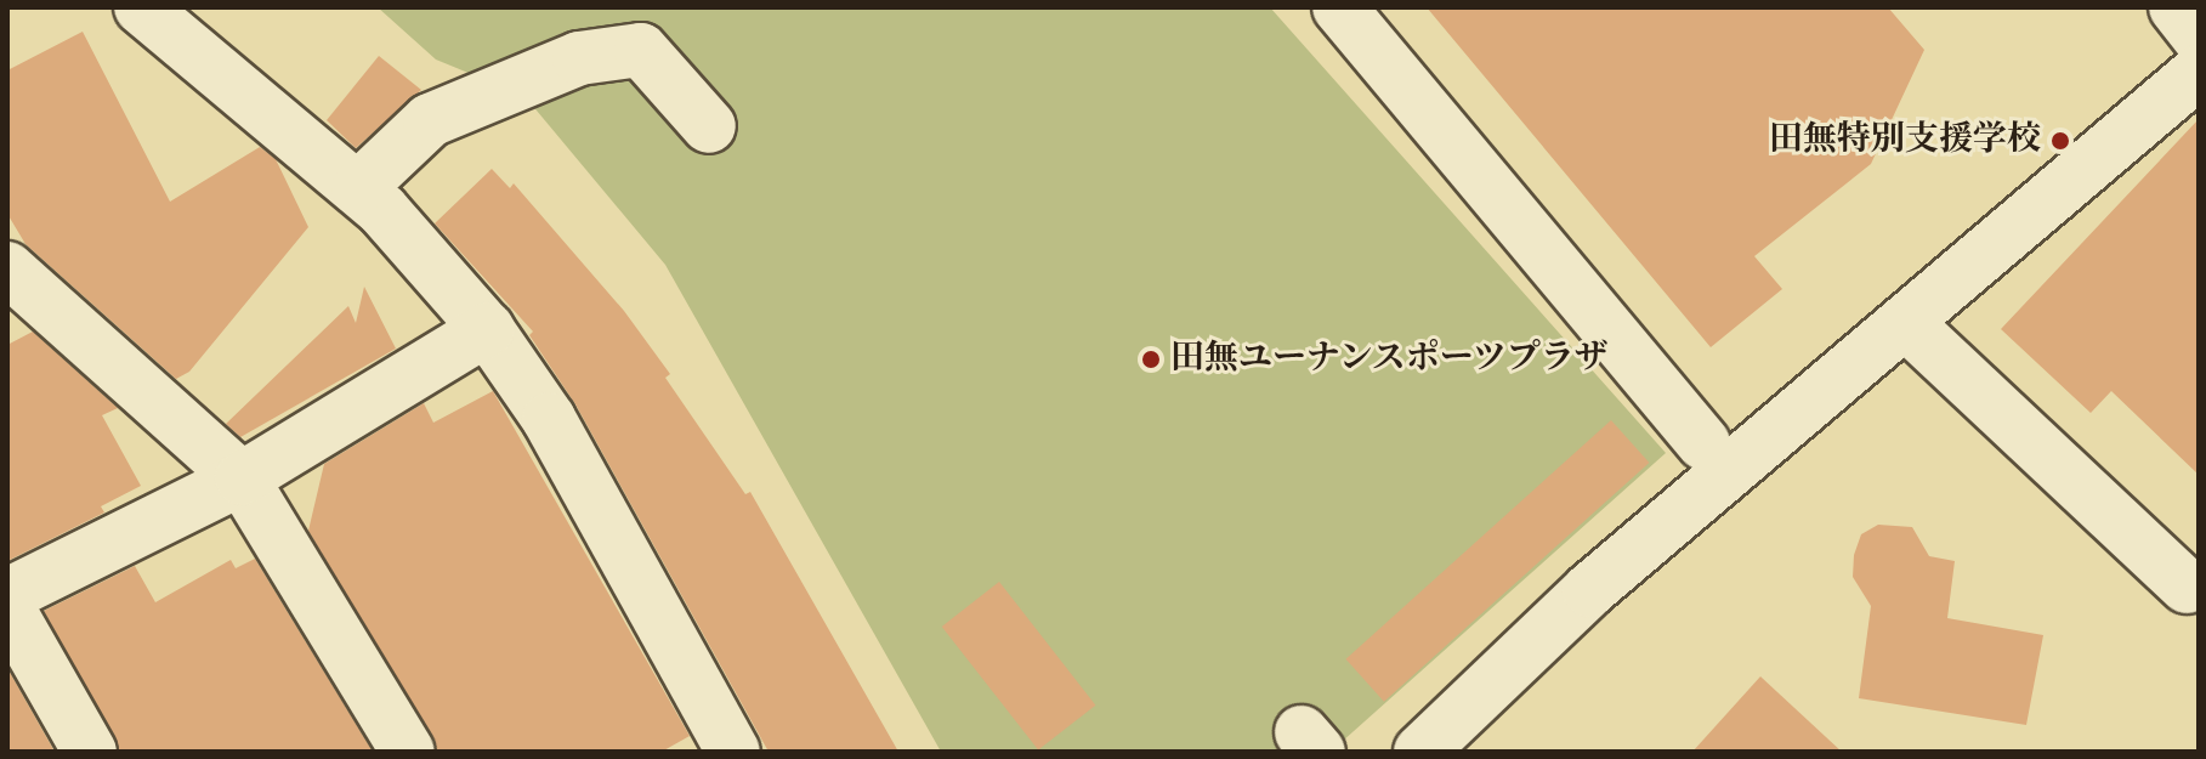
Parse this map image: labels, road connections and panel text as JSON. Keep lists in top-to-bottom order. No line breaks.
{"places":["田無特別支援学校","田無ユーナンスポーツプラザ"]}
